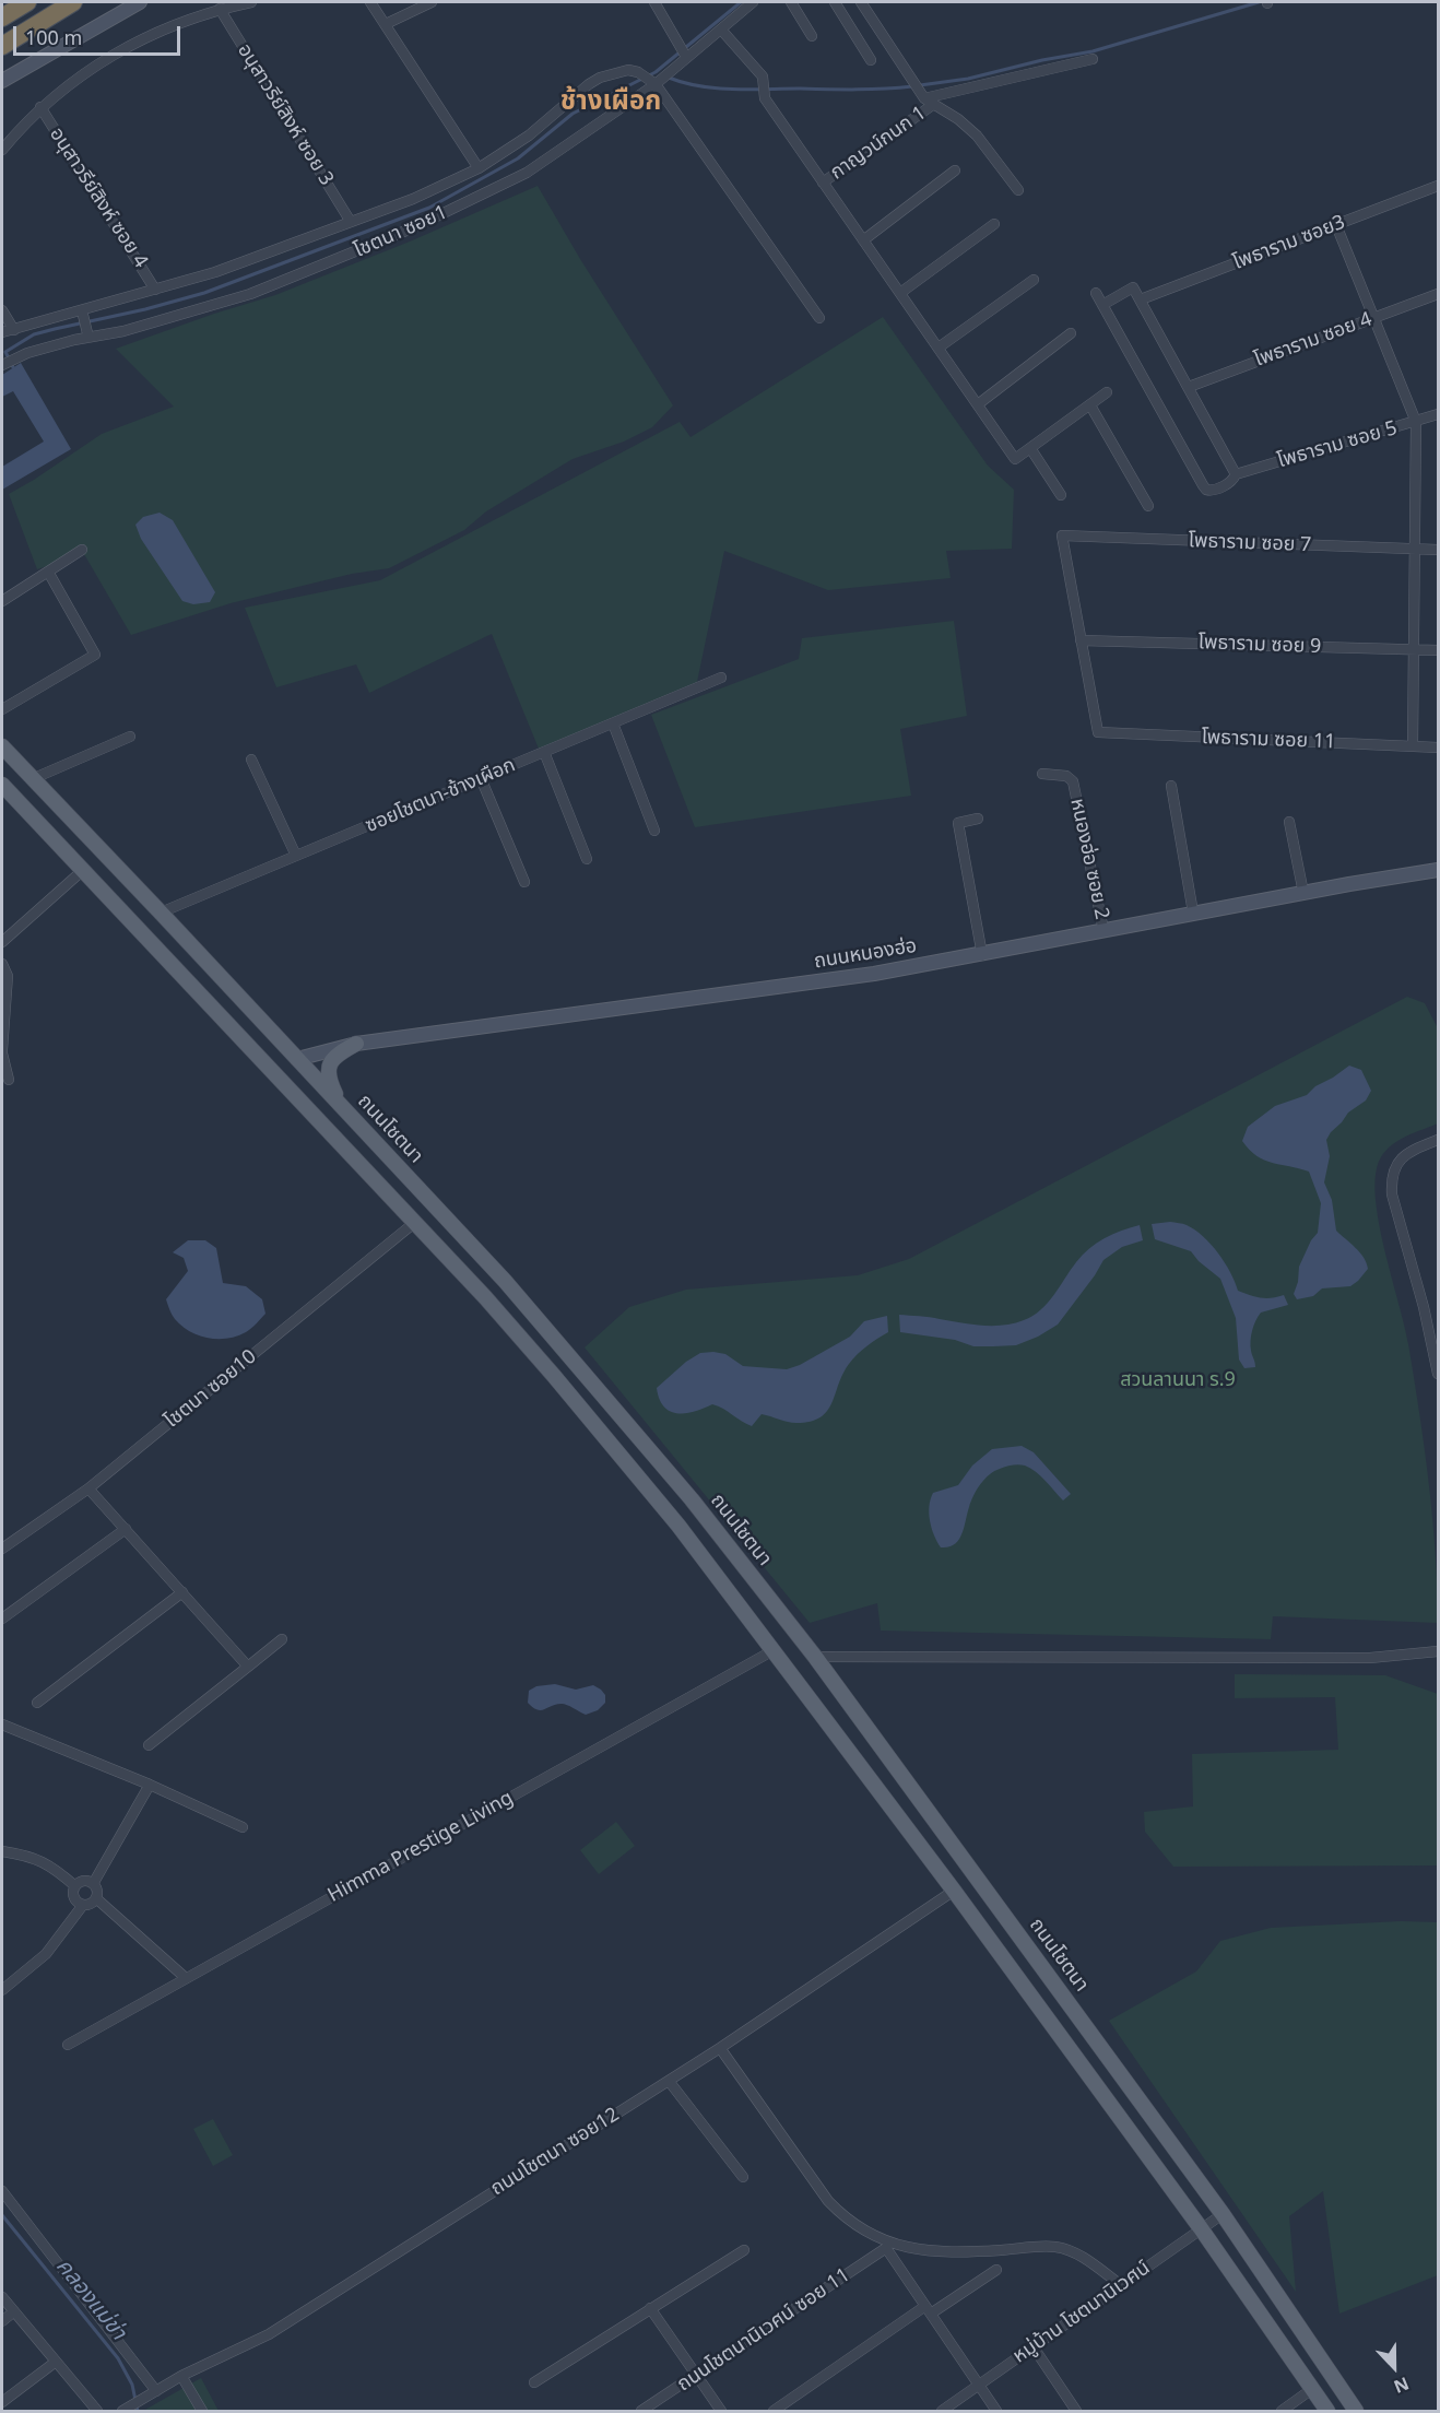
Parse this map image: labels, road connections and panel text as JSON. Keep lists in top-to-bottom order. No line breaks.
{"streets":{"main road":["ถนนหนองฮ่อ","ถนนโชตนา"],"street":["อนุสาวรีย์สิงห์ ซอย 3","กาญวน์กนก 1","อนุสาวรีย์สิงห์ ซอย 4","โชตนา ซอย1","โพธาราม ซอย3","โพธาราม ซอย 4","โพธาราม ซอย 5","โพธาราม ซอย 7","โพธาราม ซอย 9","โพธาราม ซอย 11","ซอยโชตนา-ช้างเผือก","หนองฮ่อ ซอย 2","โชตนา ซอย10","Himma Prestige Living","ถนนโชตนา ซอย12","หมู่บ้าน โชตนานิเวศน์","ถนนโชตนานิเวศน์ ซอย 11"]},"crossings":[["โพธาราม ซอย 7","โพธาราม ซอย 9"],["โพธาราม ซอย 7","โพธาราม ซอย 11"],["โพธาราม ซอย 9","โพธาราม ซอย 11"],["ซอยโชตนา-ช้างเผือก","ถนนโชตนา"],["หนองฮ่อ ซอย 2","ถนนหนองฮ่อ"],["ถนนหนองฮ่อ","ถนนโชตนา"],["ถนนโชตนา","หมู่บ้าน โชตนานิเวศน์"]],"districts":["ช้างเผือก"],"water":["คลองแม่ข่า"],"parks":["สวนลานนา ร.9"],"scale_bar":"100 m","north":"bottom"}
